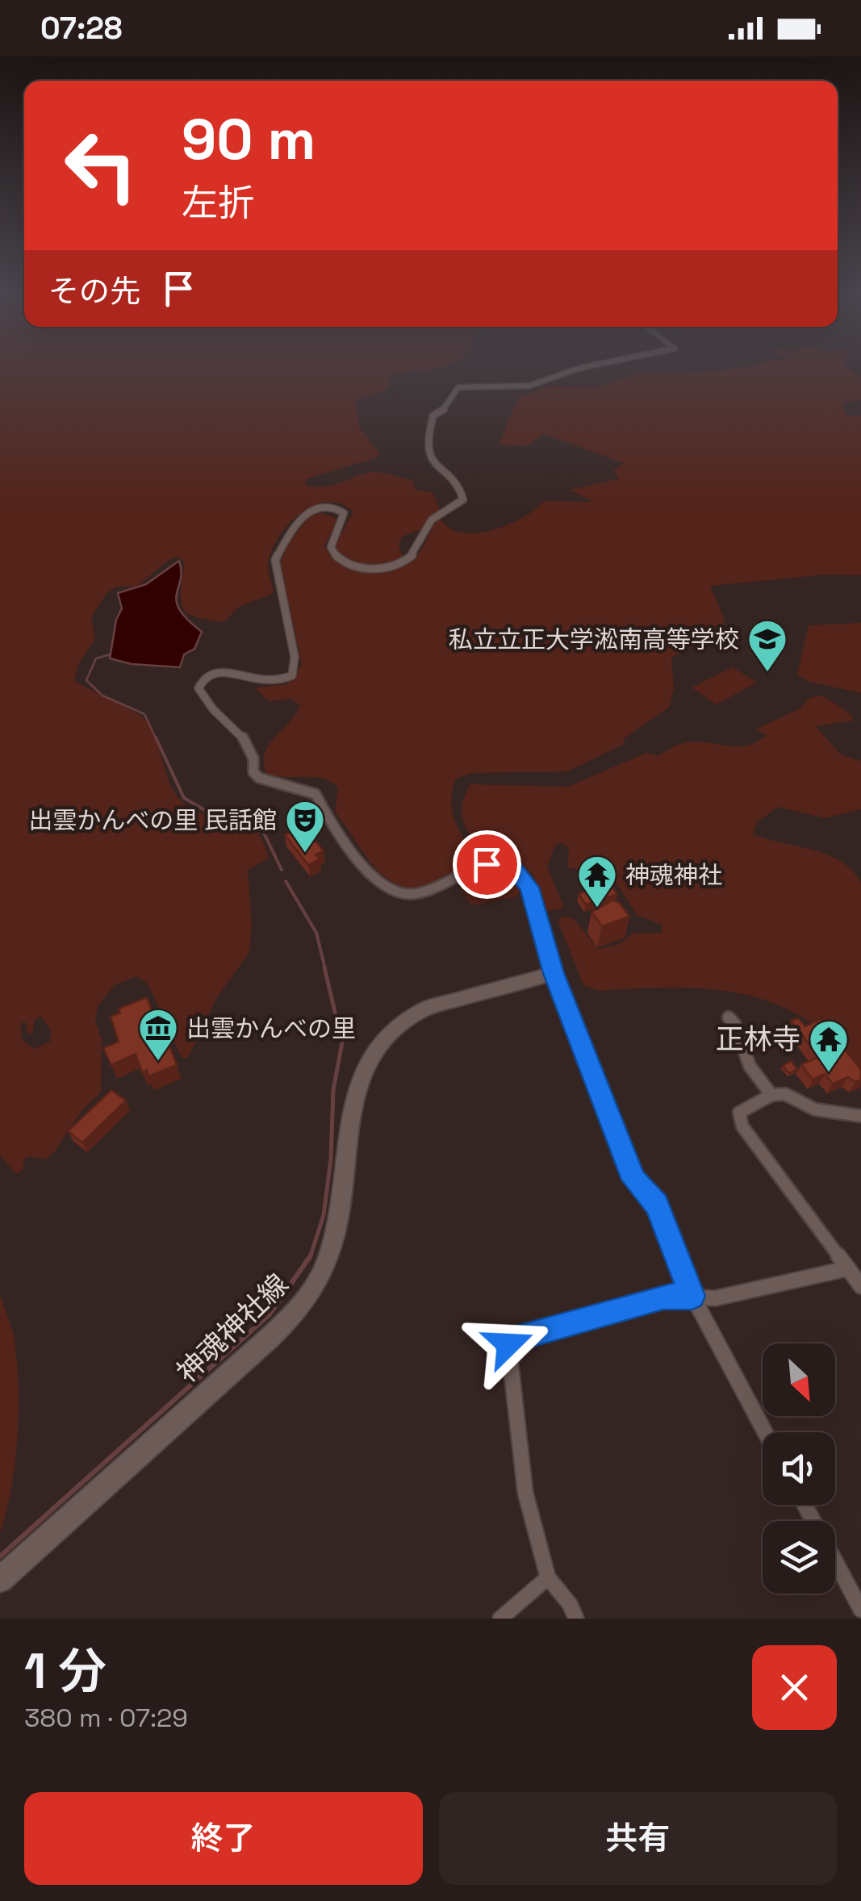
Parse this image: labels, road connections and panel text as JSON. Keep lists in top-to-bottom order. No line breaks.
{"streets":{"main road":["神魂神社線"]},"places":{"school or university":["私立立正大学淞南高等学校"],"theatre":["出雲かんべの里 民話館"],"temple":["神魂神社","正林寺"],"museum":["出雲かんべの里"]},"north":"bottom right","page":{"status":"07:28","turn":["90 m","左折"],"then":"その先","heading":["1 分","380 m · 07:29"],"buttons":["終了","共有"]}}
